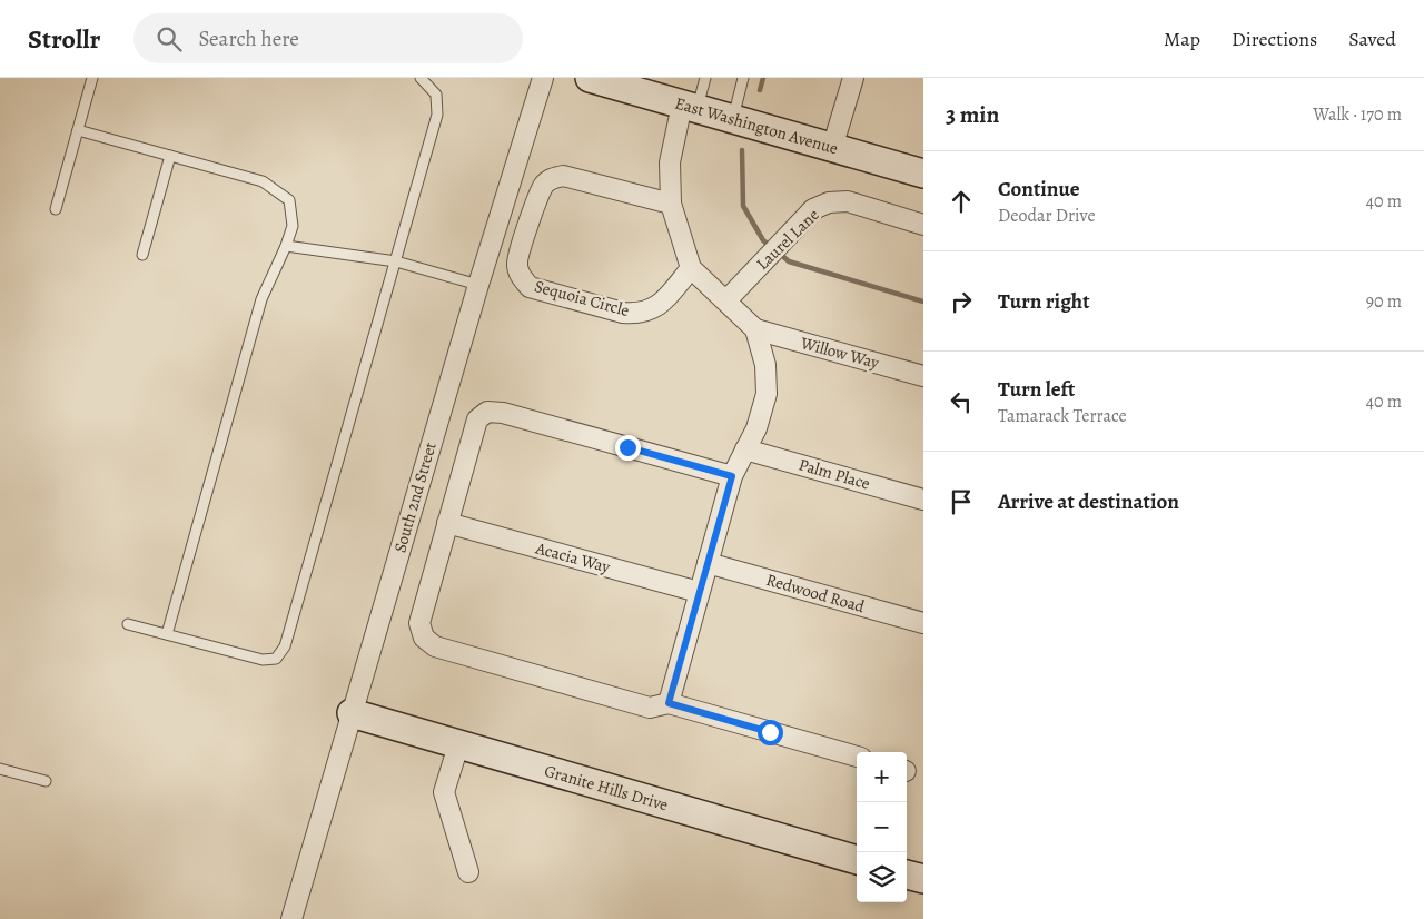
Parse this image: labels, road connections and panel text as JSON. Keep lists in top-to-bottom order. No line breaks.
{"streets":{"street":["East Washington Avenue","Laurel Lane","Sequoia Circle","Willow Way","Palm Place","South 2nd Street","Acacia Way","Redwood Road","Granite Hills Drive"]},"crossings":[["South 2nd Street","Granite Hills Drive"]],"page":{"header":"Strollr","search":"Search here","nav":["Map","Directions","Saved"],"heading":["3 min","Walk · 170 m"],"list":[["Continue","Deodar Drive","40 m"],["Turn right","90 m"],["Turn left","Tamarack Terrace","40 m"],"Arrive at destination"],"map_buttons":["+","−"]}}
